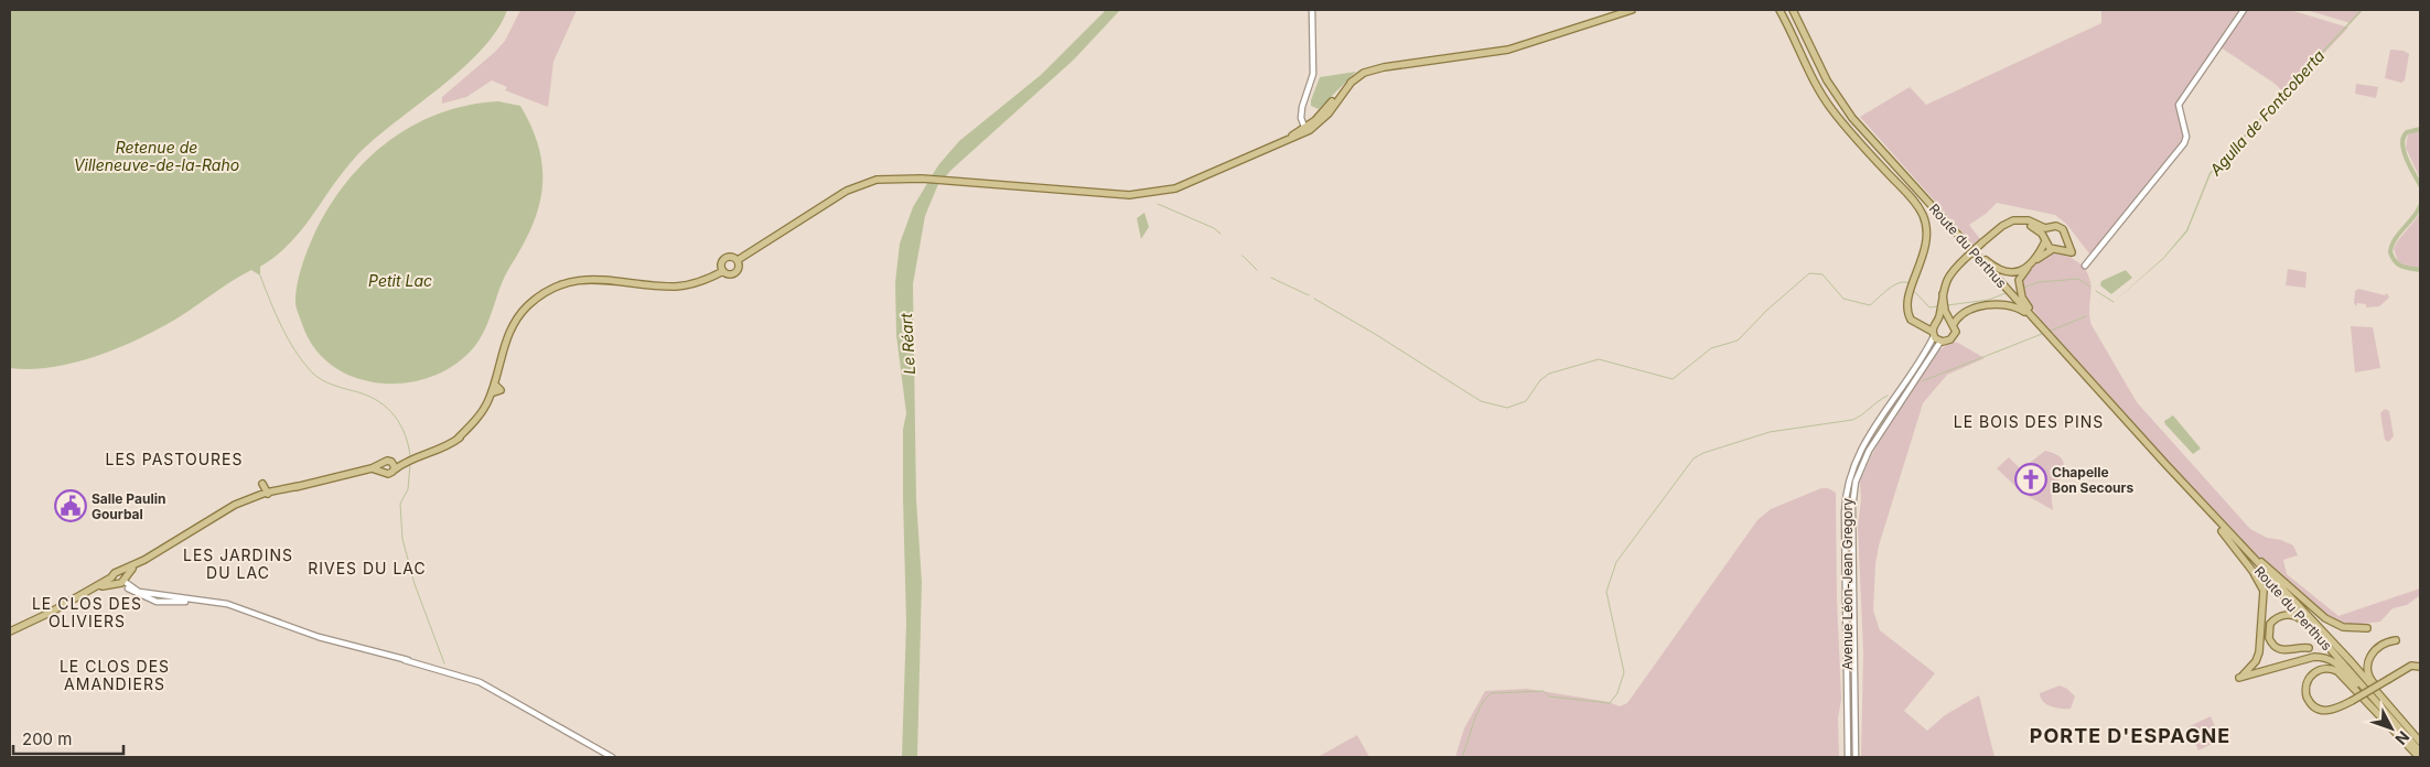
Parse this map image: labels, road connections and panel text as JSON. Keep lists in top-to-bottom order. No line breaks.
{"streets":{"main road":["Route du Perthus"],"street":["Avenue Léon-Jean Gregory"]},"districts":["LE BOIS DES PINS","LES PASTOURES","LES JARDINS DU LAC","RIVES DU LAC","LE CLOS DES OLIVIERS","LE CLOS DES AMANDIERS","PORTE D'ESPAGNE"],"water":["Agulla de Fontcoberta","Retenue de Villeneuve-de-la-Raho","Petit Lac","Le Réart"],"places":{"church":["Chapelle Bon Secours"],"public building":["Salle Paulin Gourbal"]},"scale_bar":"200 m","north":"bottom right"}
